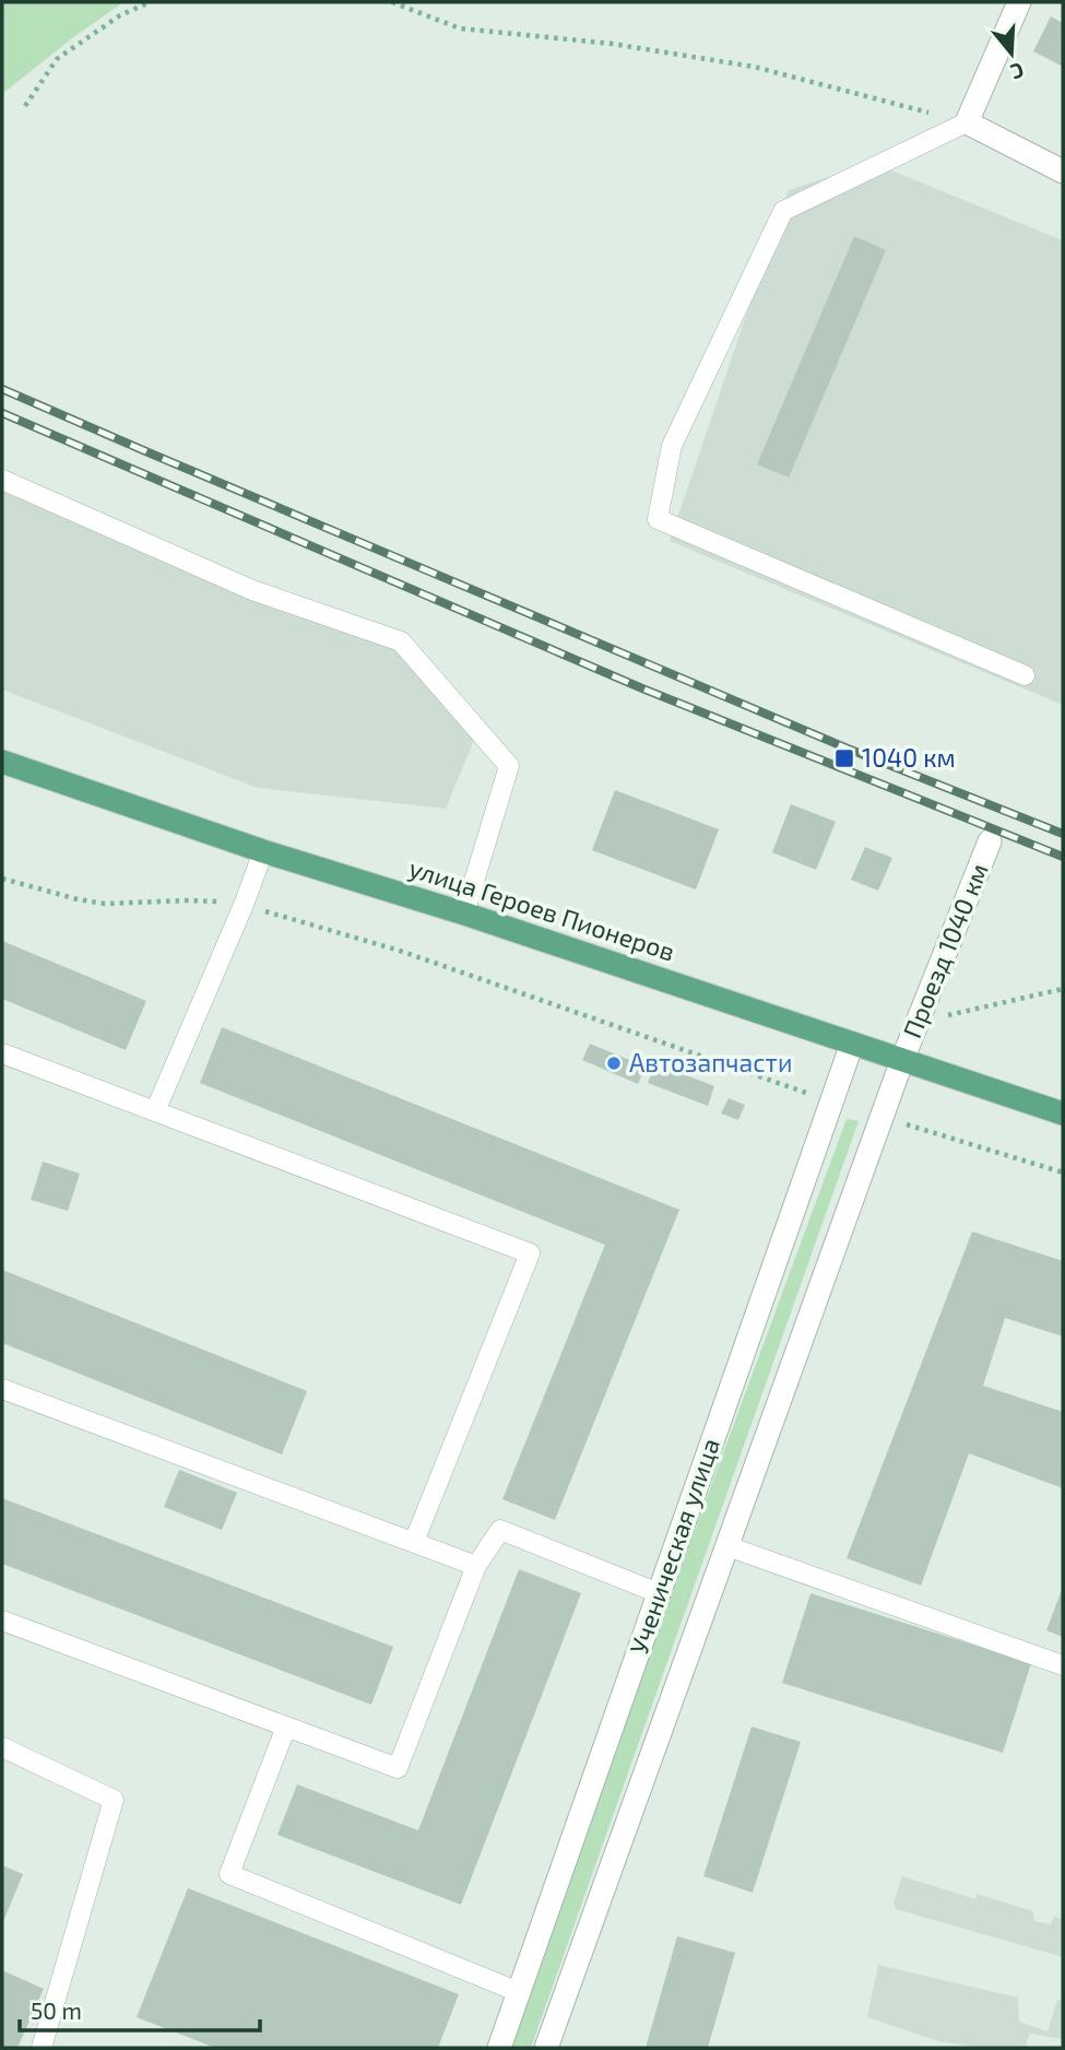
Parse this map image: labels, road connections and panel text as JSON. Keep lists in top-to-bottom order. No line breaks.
{"streets":{"main road":["улица Героев Пионеров"],"street":["Проезд 1040 км","Ученическая улица"]},"crossings":[["улица Героев Пионеров","Проезд 1040 км"],["улица Героев Пионеров","Ученическая улица"],["Проезд 1040 км","Ученическая улица"]],"places":{"transit":["1040 км"],"other":["Автозапчасти"]},"scale_bar":"50 m","north":"bottom"}
